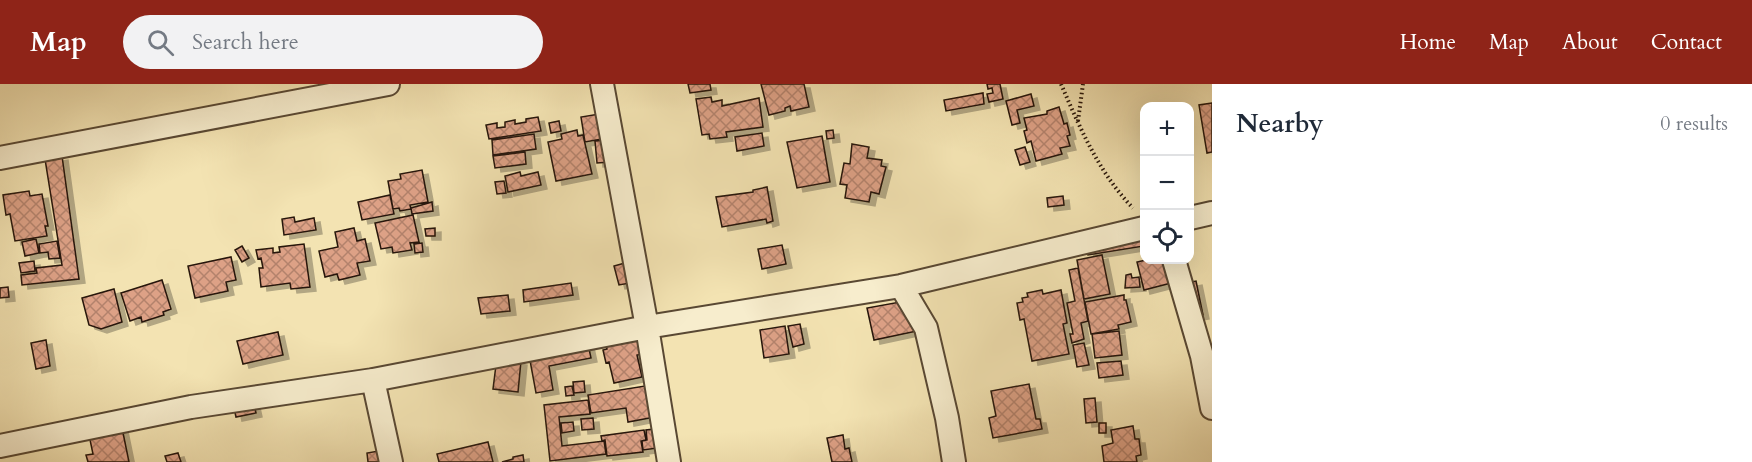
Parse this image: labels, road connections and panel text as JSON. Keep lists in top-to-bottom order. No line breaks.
{"page":{"header":"Map","search":"Search here","nav":["Home","Map","About","Contact"],"heading":["Nearby","0 results"],"map_buttons":["+","−"]}}
